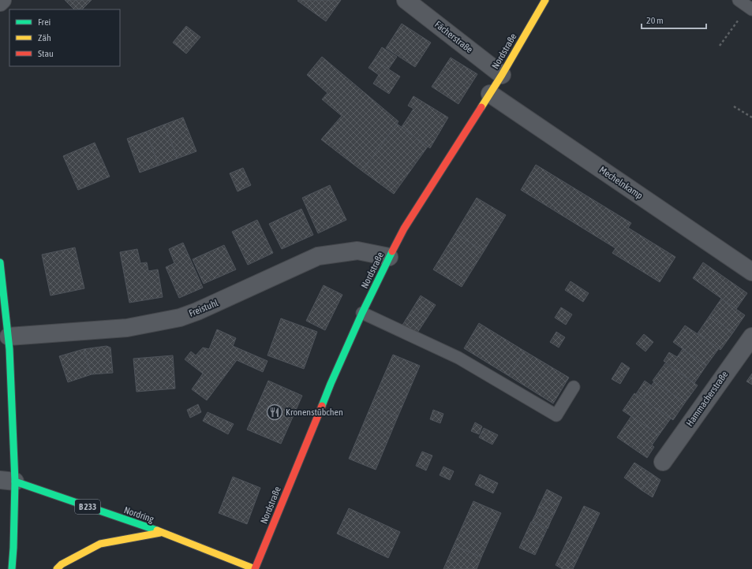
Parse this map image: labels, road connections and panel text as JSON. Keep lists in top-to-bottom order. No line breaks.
{"streets":{"main road":["Nordstraße","B 233","Nordring"],"street":["Fächerstraße","Mechelnkamp","Freistuhl","Hammacherstraße"]},"crossings":[["Fächerstraße","Nordstraße"],["Nordstraße","Mechelnkamp"],["Nordstraße","Freistuhl"],["Nordstraße","Nordring"]],"places":{"restaurant":["Kronenstübchen"]},"legend":["Frei","Zäh","Stau"],"scale_bar":"20 m"}
